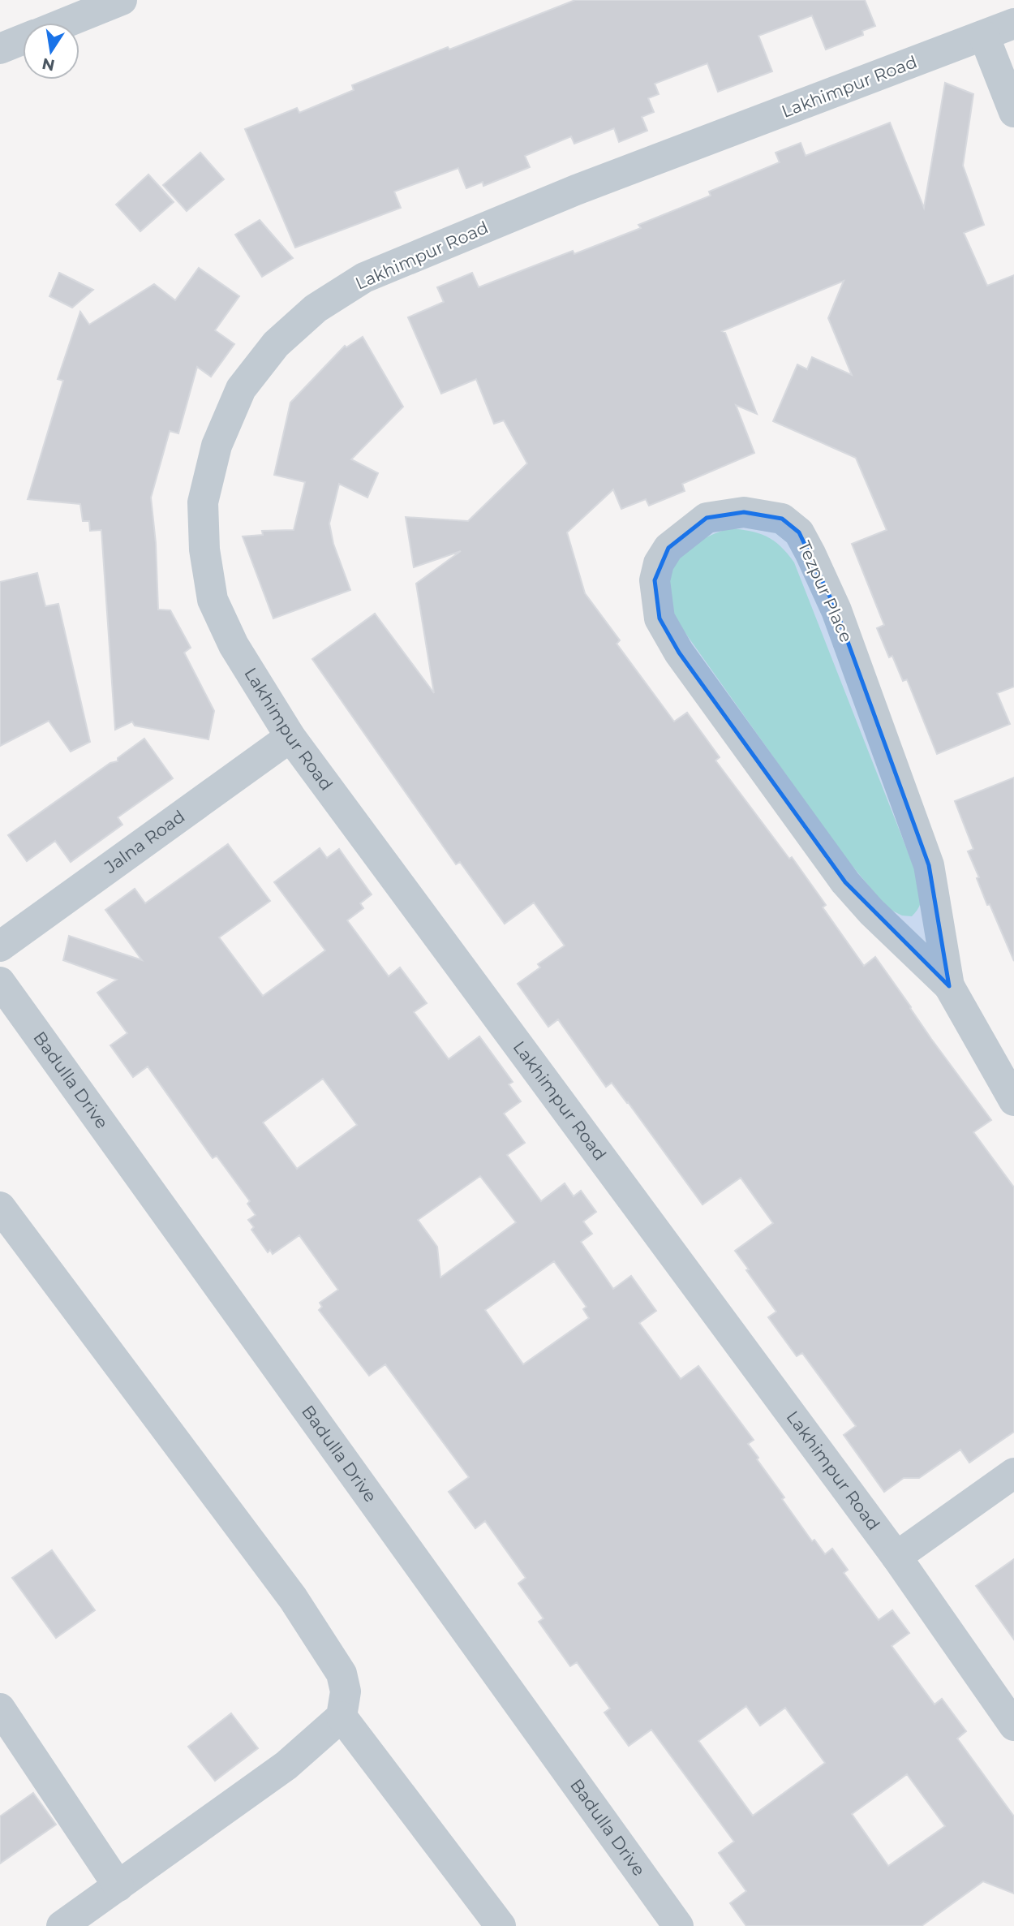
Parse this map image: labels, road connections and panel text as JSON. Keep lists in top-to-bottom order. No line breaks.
{"streets":{"street":["Lakhimpur Road","Tezpur Place","Jalna Road","Badulla Drive"]},"crossings":[["Lakhimpur Road","Jalna Road"]],"north":"bottom"}
